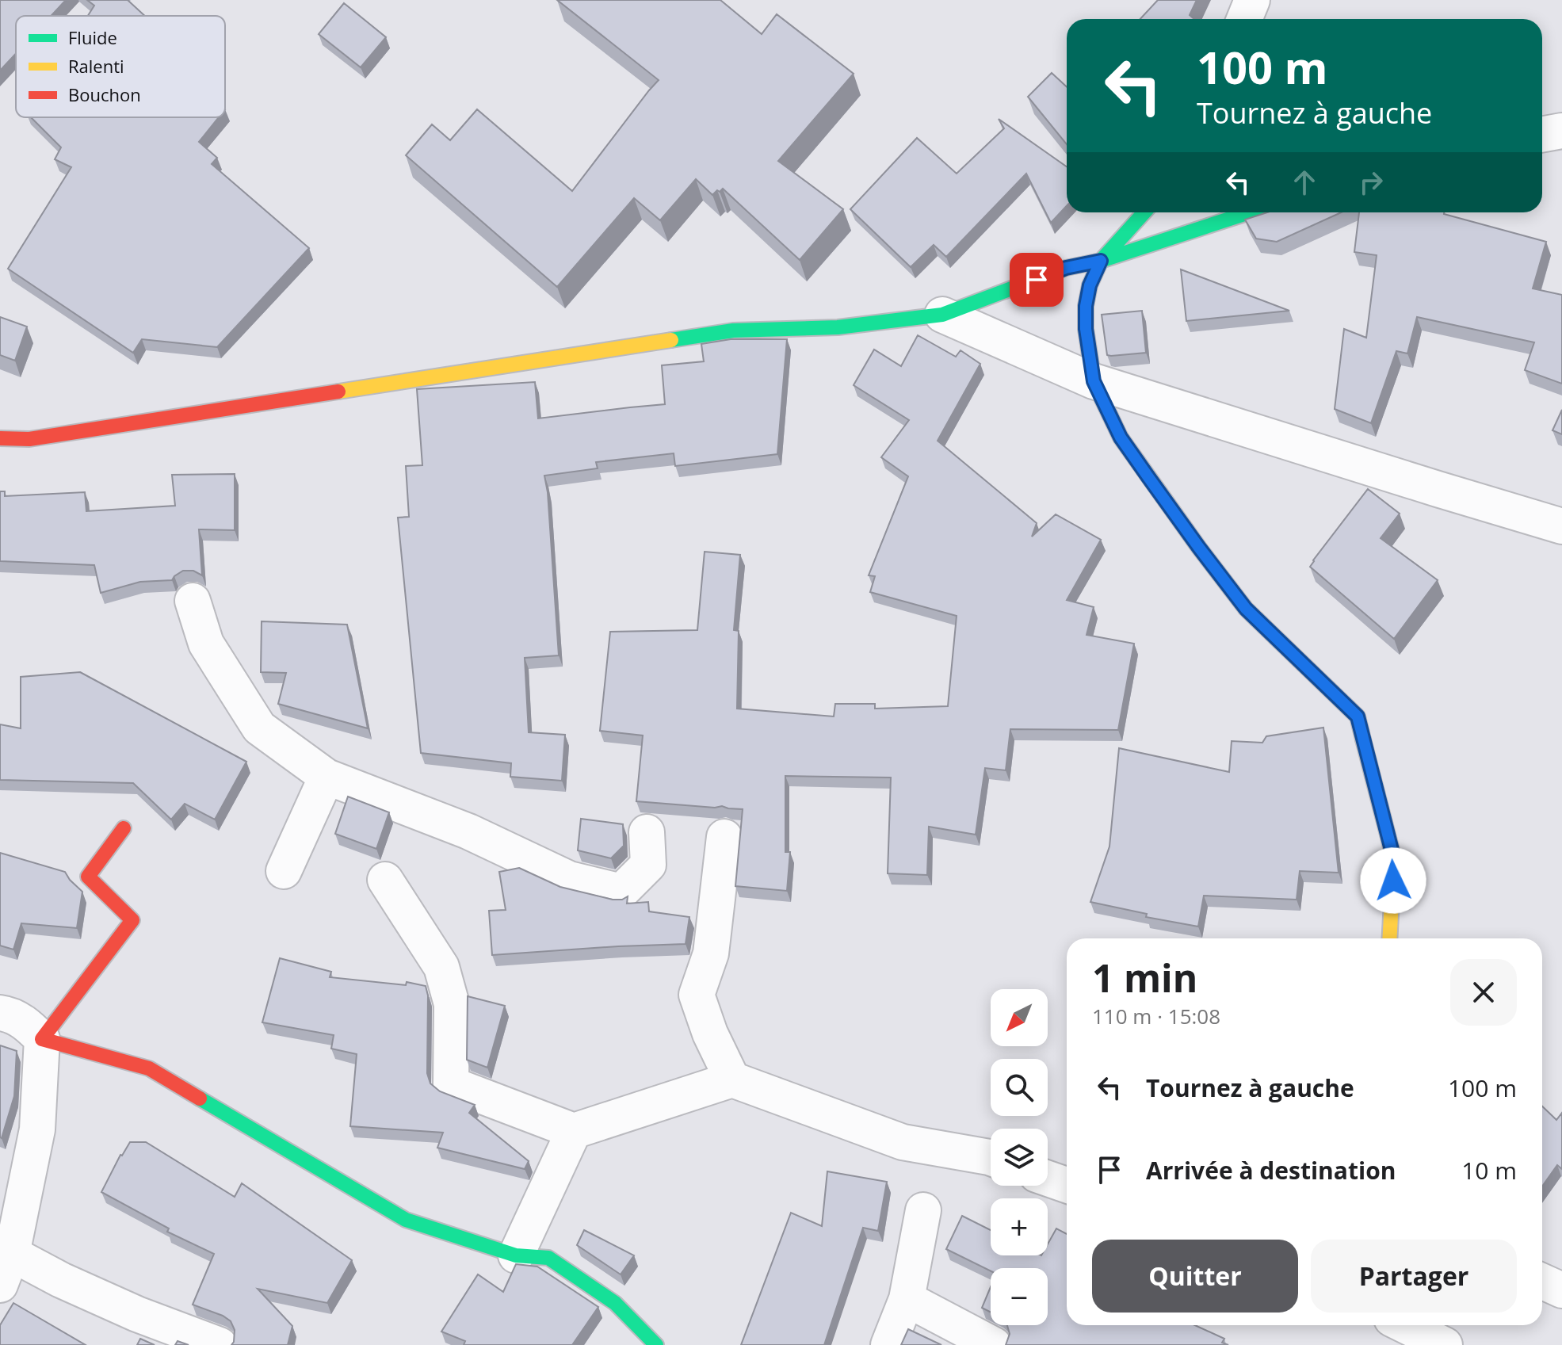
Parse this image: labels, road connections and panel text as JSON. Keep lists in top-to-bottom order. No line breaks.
{"legend":["Fluide","Ralenti","Bouchon"],"north":"bottom left","page":{"turn":["100 m","Tournez à gauche"],"heading":["1 min","110 m · 15:08"],"map_buttons":["+","−"],"list":[{"name":"Tournez à gauche","value":"100 m"},{"name":"Arrivée à destination","value":"10 m"}],"buttons":["Quitter","Partager"]}}
